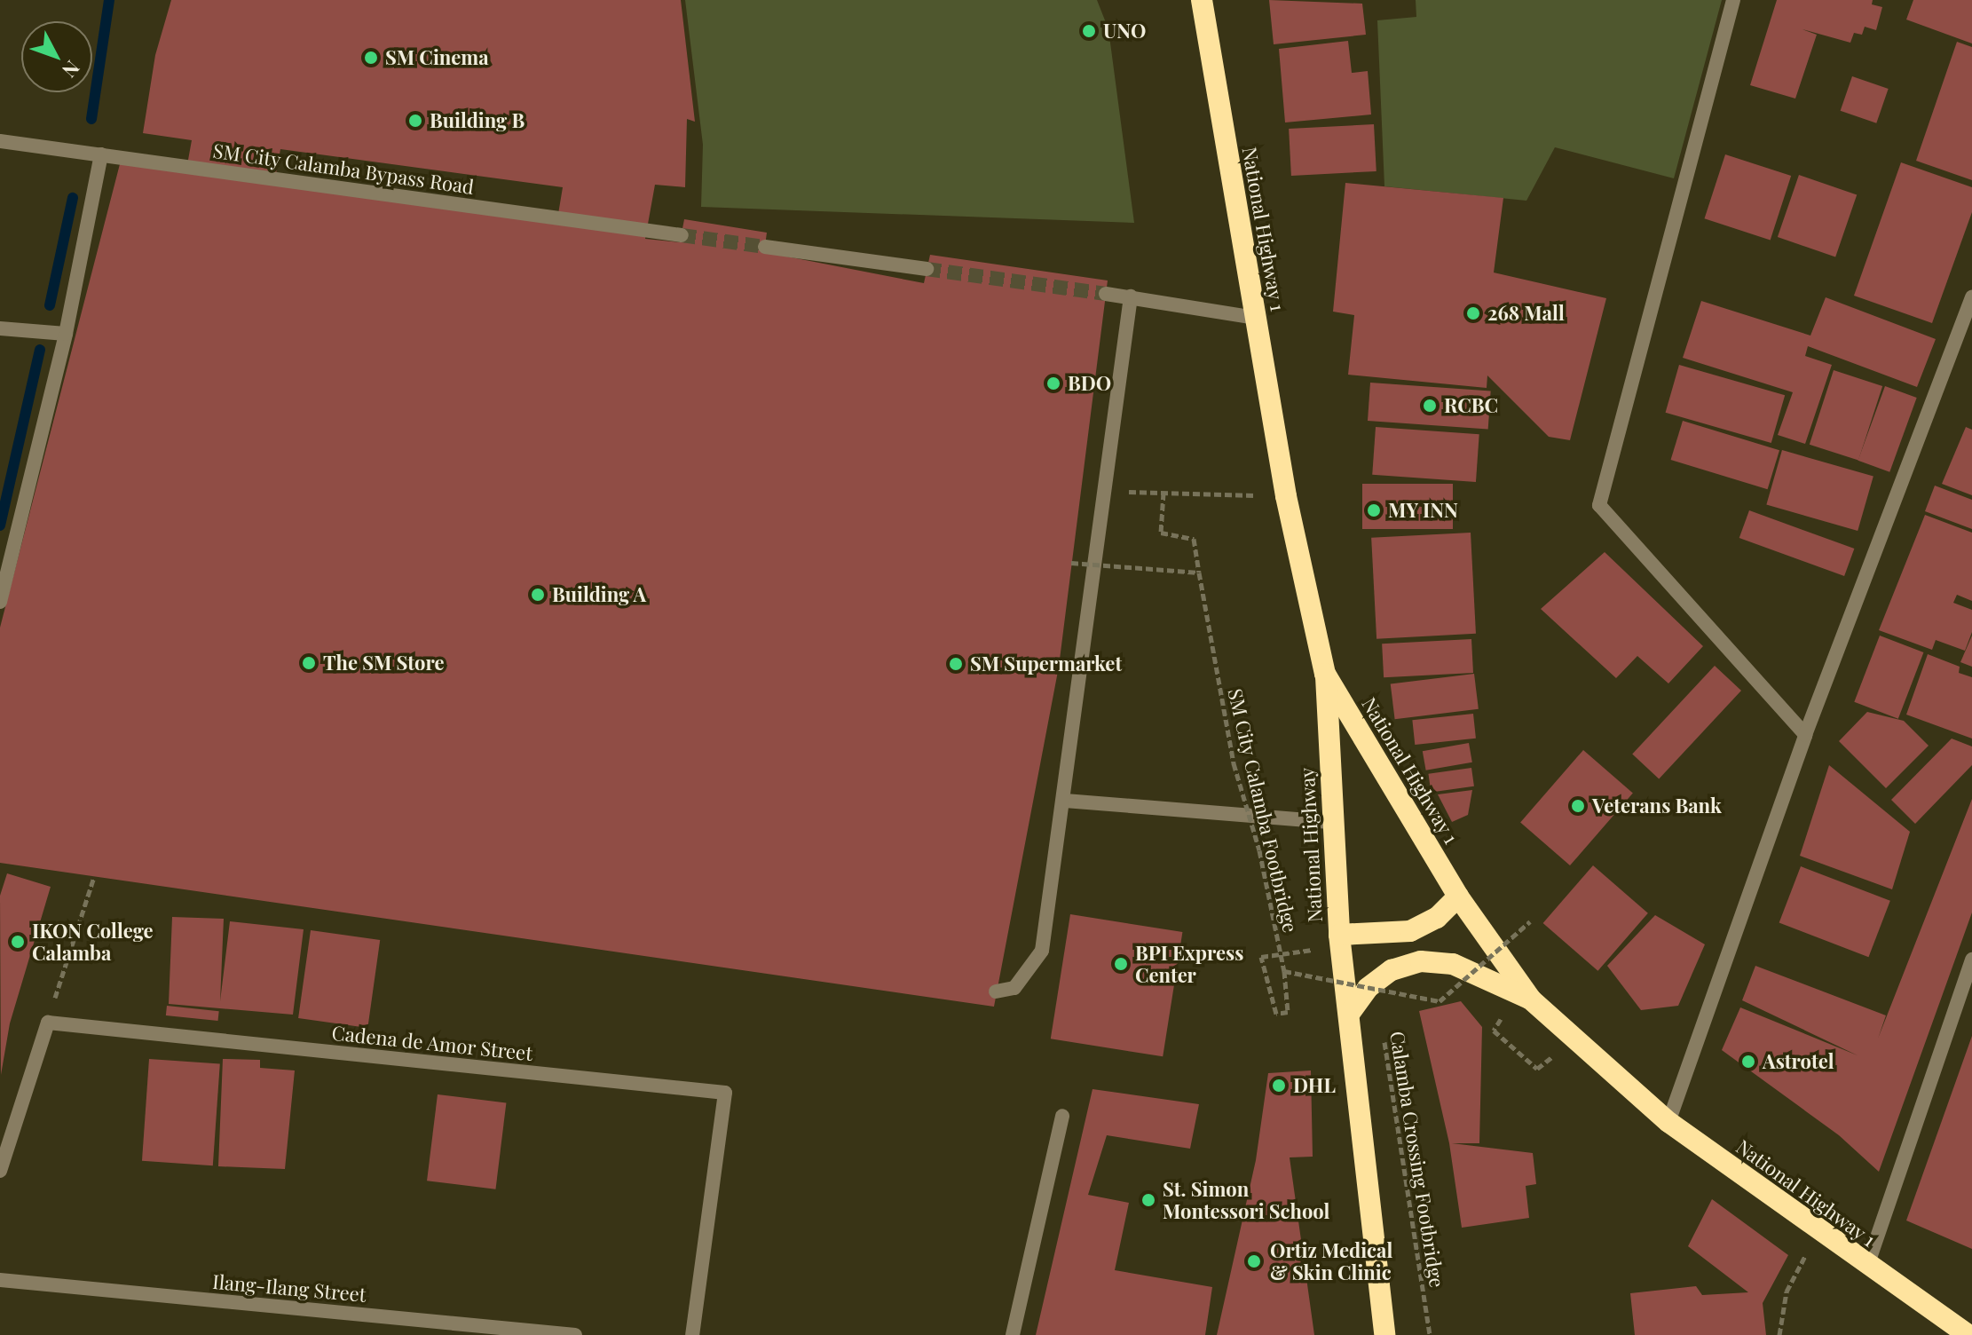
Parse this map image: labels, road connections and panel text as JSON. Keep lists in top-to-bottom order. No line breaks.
{"streets":{"highway":["National Highway 1","National Highway"],"street":["SM City Calamba Bypass Road","Cadena de Amor Street","Ilang-Ilang Street"],"path":["SM City Calamba Footbridge","Calamba Crossing Footbridge"]},"crossings":[["National Highway 1","National Highway"],["SM City Calamba Footbridge","National Highway"]],"places":["UNO","SM Cinema","Building B","268 Mall","BDO","RCBC","MY INN","Building A","The SM Store","SM Supermarket","Veterans Bank","IKON College Calamba","BPI Express Center","Astrotel","DHL","St. Simon Montessori School","Ortiz Medical & Skin Clinic"],"north":"bottom right"}
